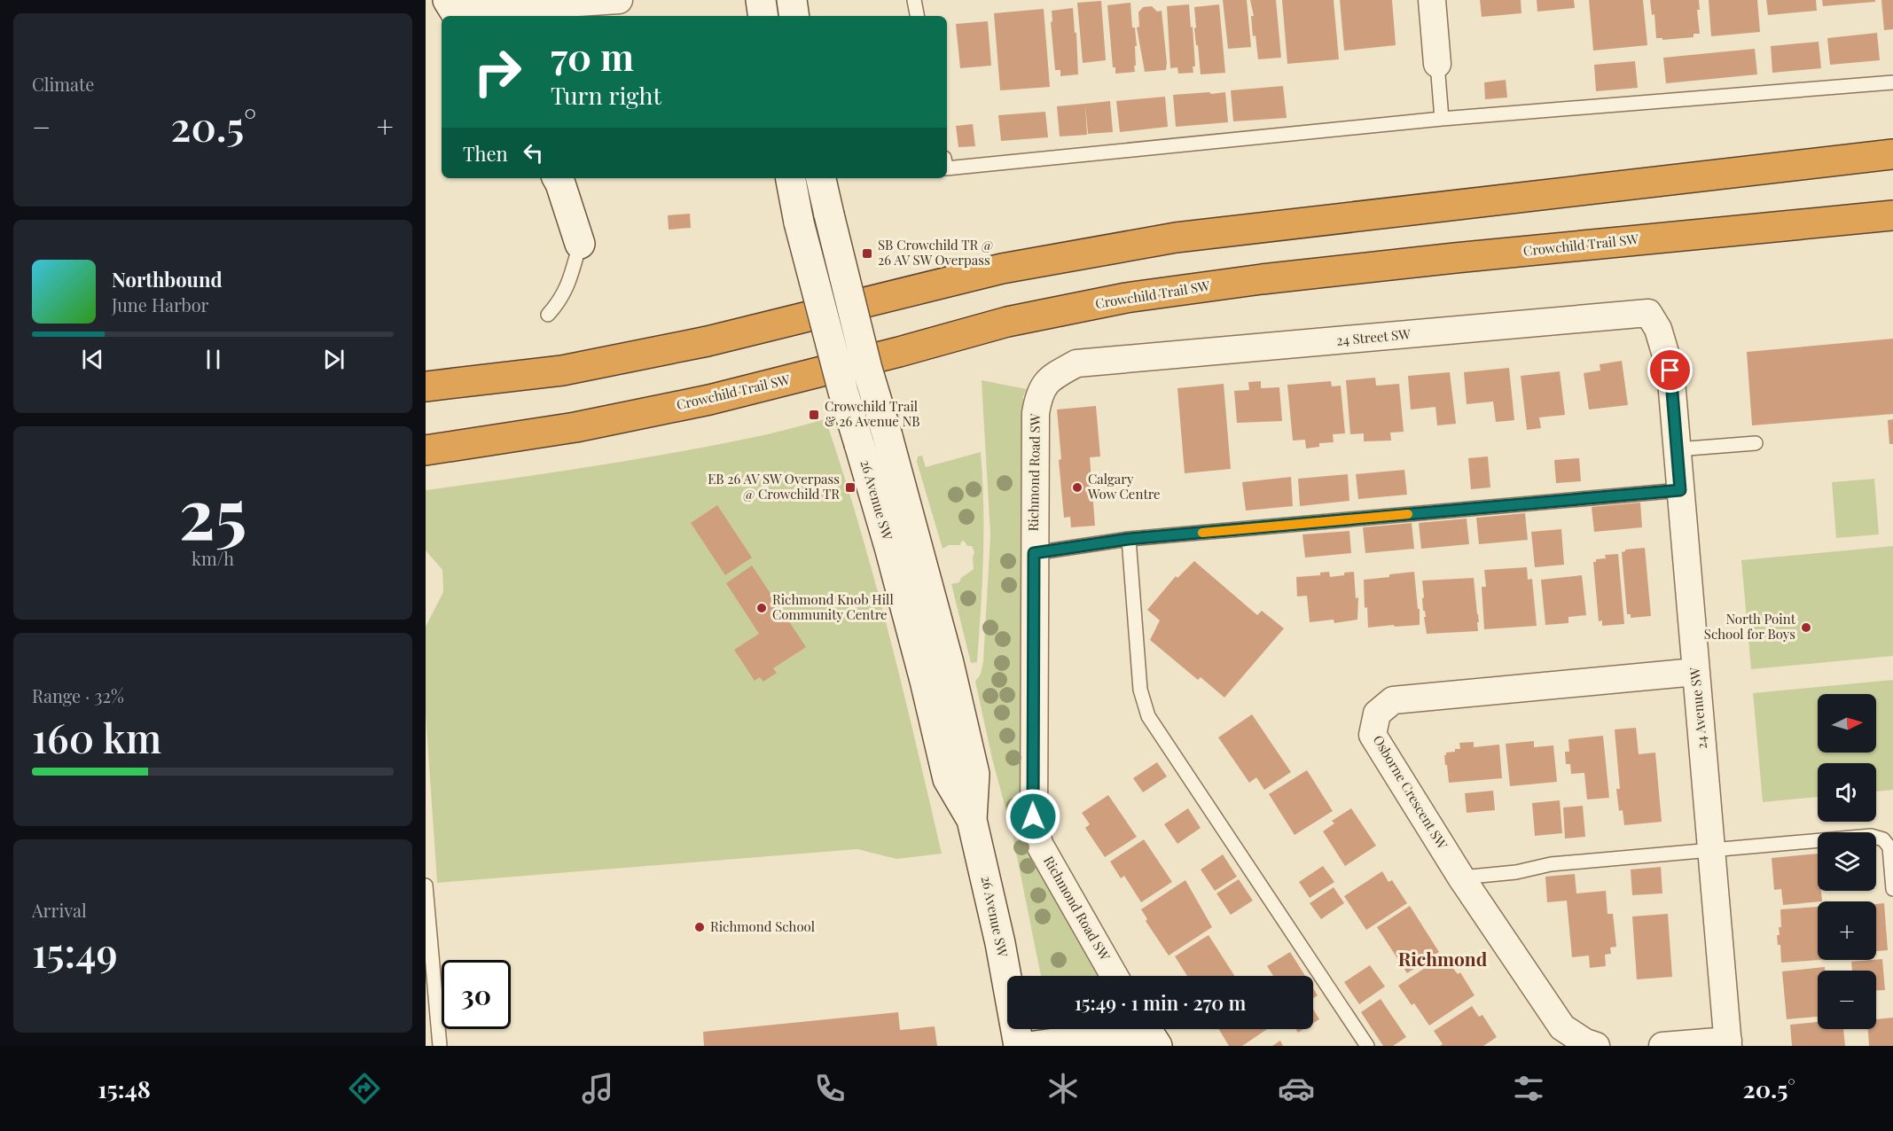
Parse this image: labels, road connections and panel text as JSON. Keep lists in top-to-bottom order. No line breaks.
{"streets":{"highway":["Crowchild Trail SW"],"street":["24 Street SW","Richmond Road SW","26 Avenue SW","24 Avenue SW","Osborne Crescent SW"]},"crossings":[["24 Street SW","Richmond Road SW"],["24 Street SW","24 Avenue SW"],["24 Avenue SW","Osborne Crescent SW"]],"districts":["Richmond"],"places":{"transit":["SB Crowchild TR @ 26 AV SW Overpass","Crowchild Trail & 26 Avenue NB","EB 26 AV SW Overpass @ Crowchild TR"],"other":["Calgary Wow Centre","Richmond Knob Hill Community Centre","North Point School for Boys","Richmond School"]},"north":"right","page":{"tile":["Climate",["25","km/h"],["Range · 32%","160 km"],["Arrival","15:49"]],"turn":["70 m","Turn right"],"heat":["−","20.5°","+"],"then":"Then","song":["Northbound","June Harbor"],"map_buttons":["+","−"],"limit":"30","trip":"15:49 · 1 min · 270 m","tabs":["15:48","20.5°"]}}
